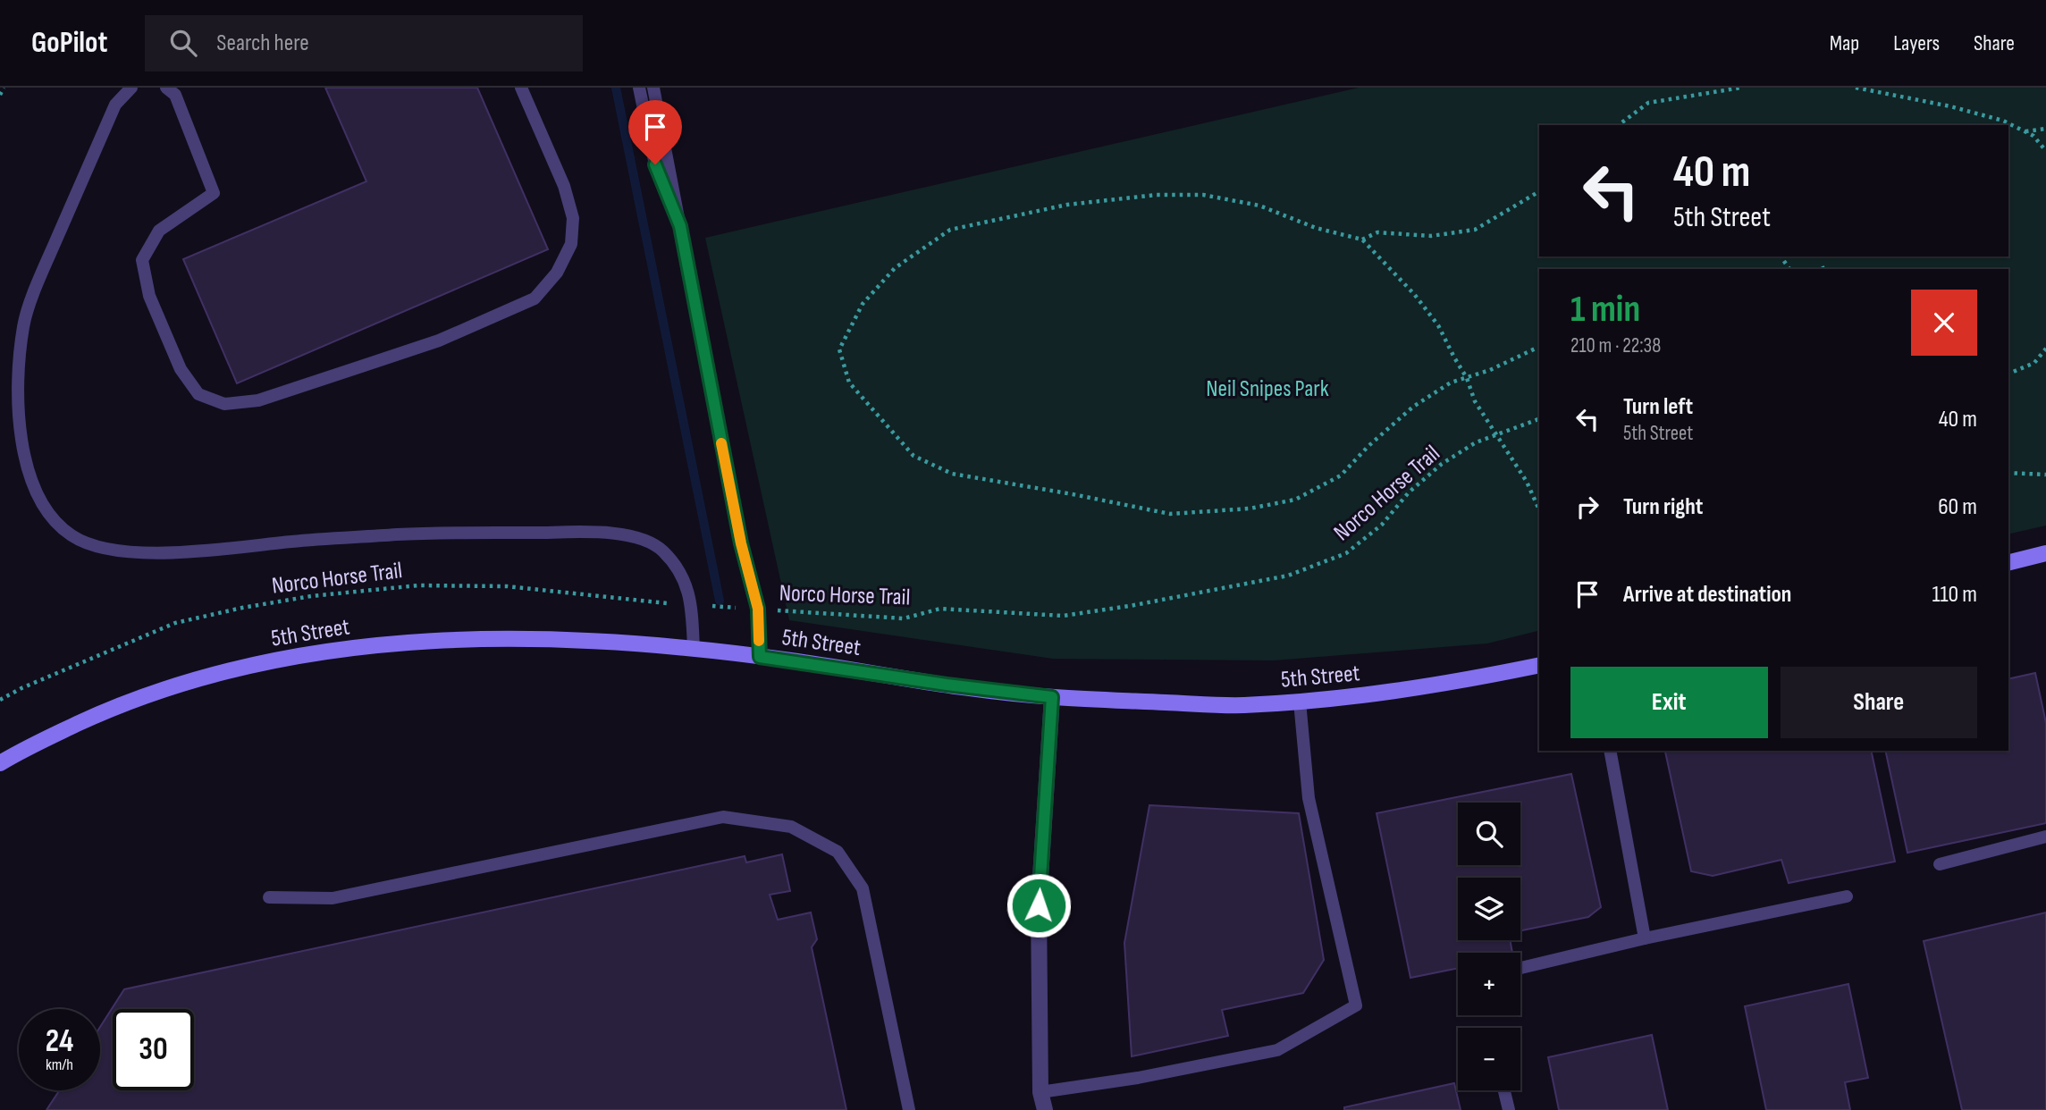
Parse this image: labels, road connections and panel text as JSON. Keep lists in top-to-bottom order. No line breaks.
{"streets":{"street":["5th Street"],"path":["Norco Horse Trail"]},"parks":["Neil Snipes Park"],"page":{"header":"GoPilot","search":"Search here","nav":["Map","Layers","Share"],"turn":["40 m","5th Street"],"heading":["1 min","210 m · 22:38"],"list":[{"name":"Turn left","note":"5th Street","value":"40 m"},{"name":"Turn right","value":"60 m"},{"name":"Arrive at destination","value":"110 m"}],"buttons":["Exit","Share"],"map_buttons":["+","−"],"speed":"24 km/h","limit":"30"}}
